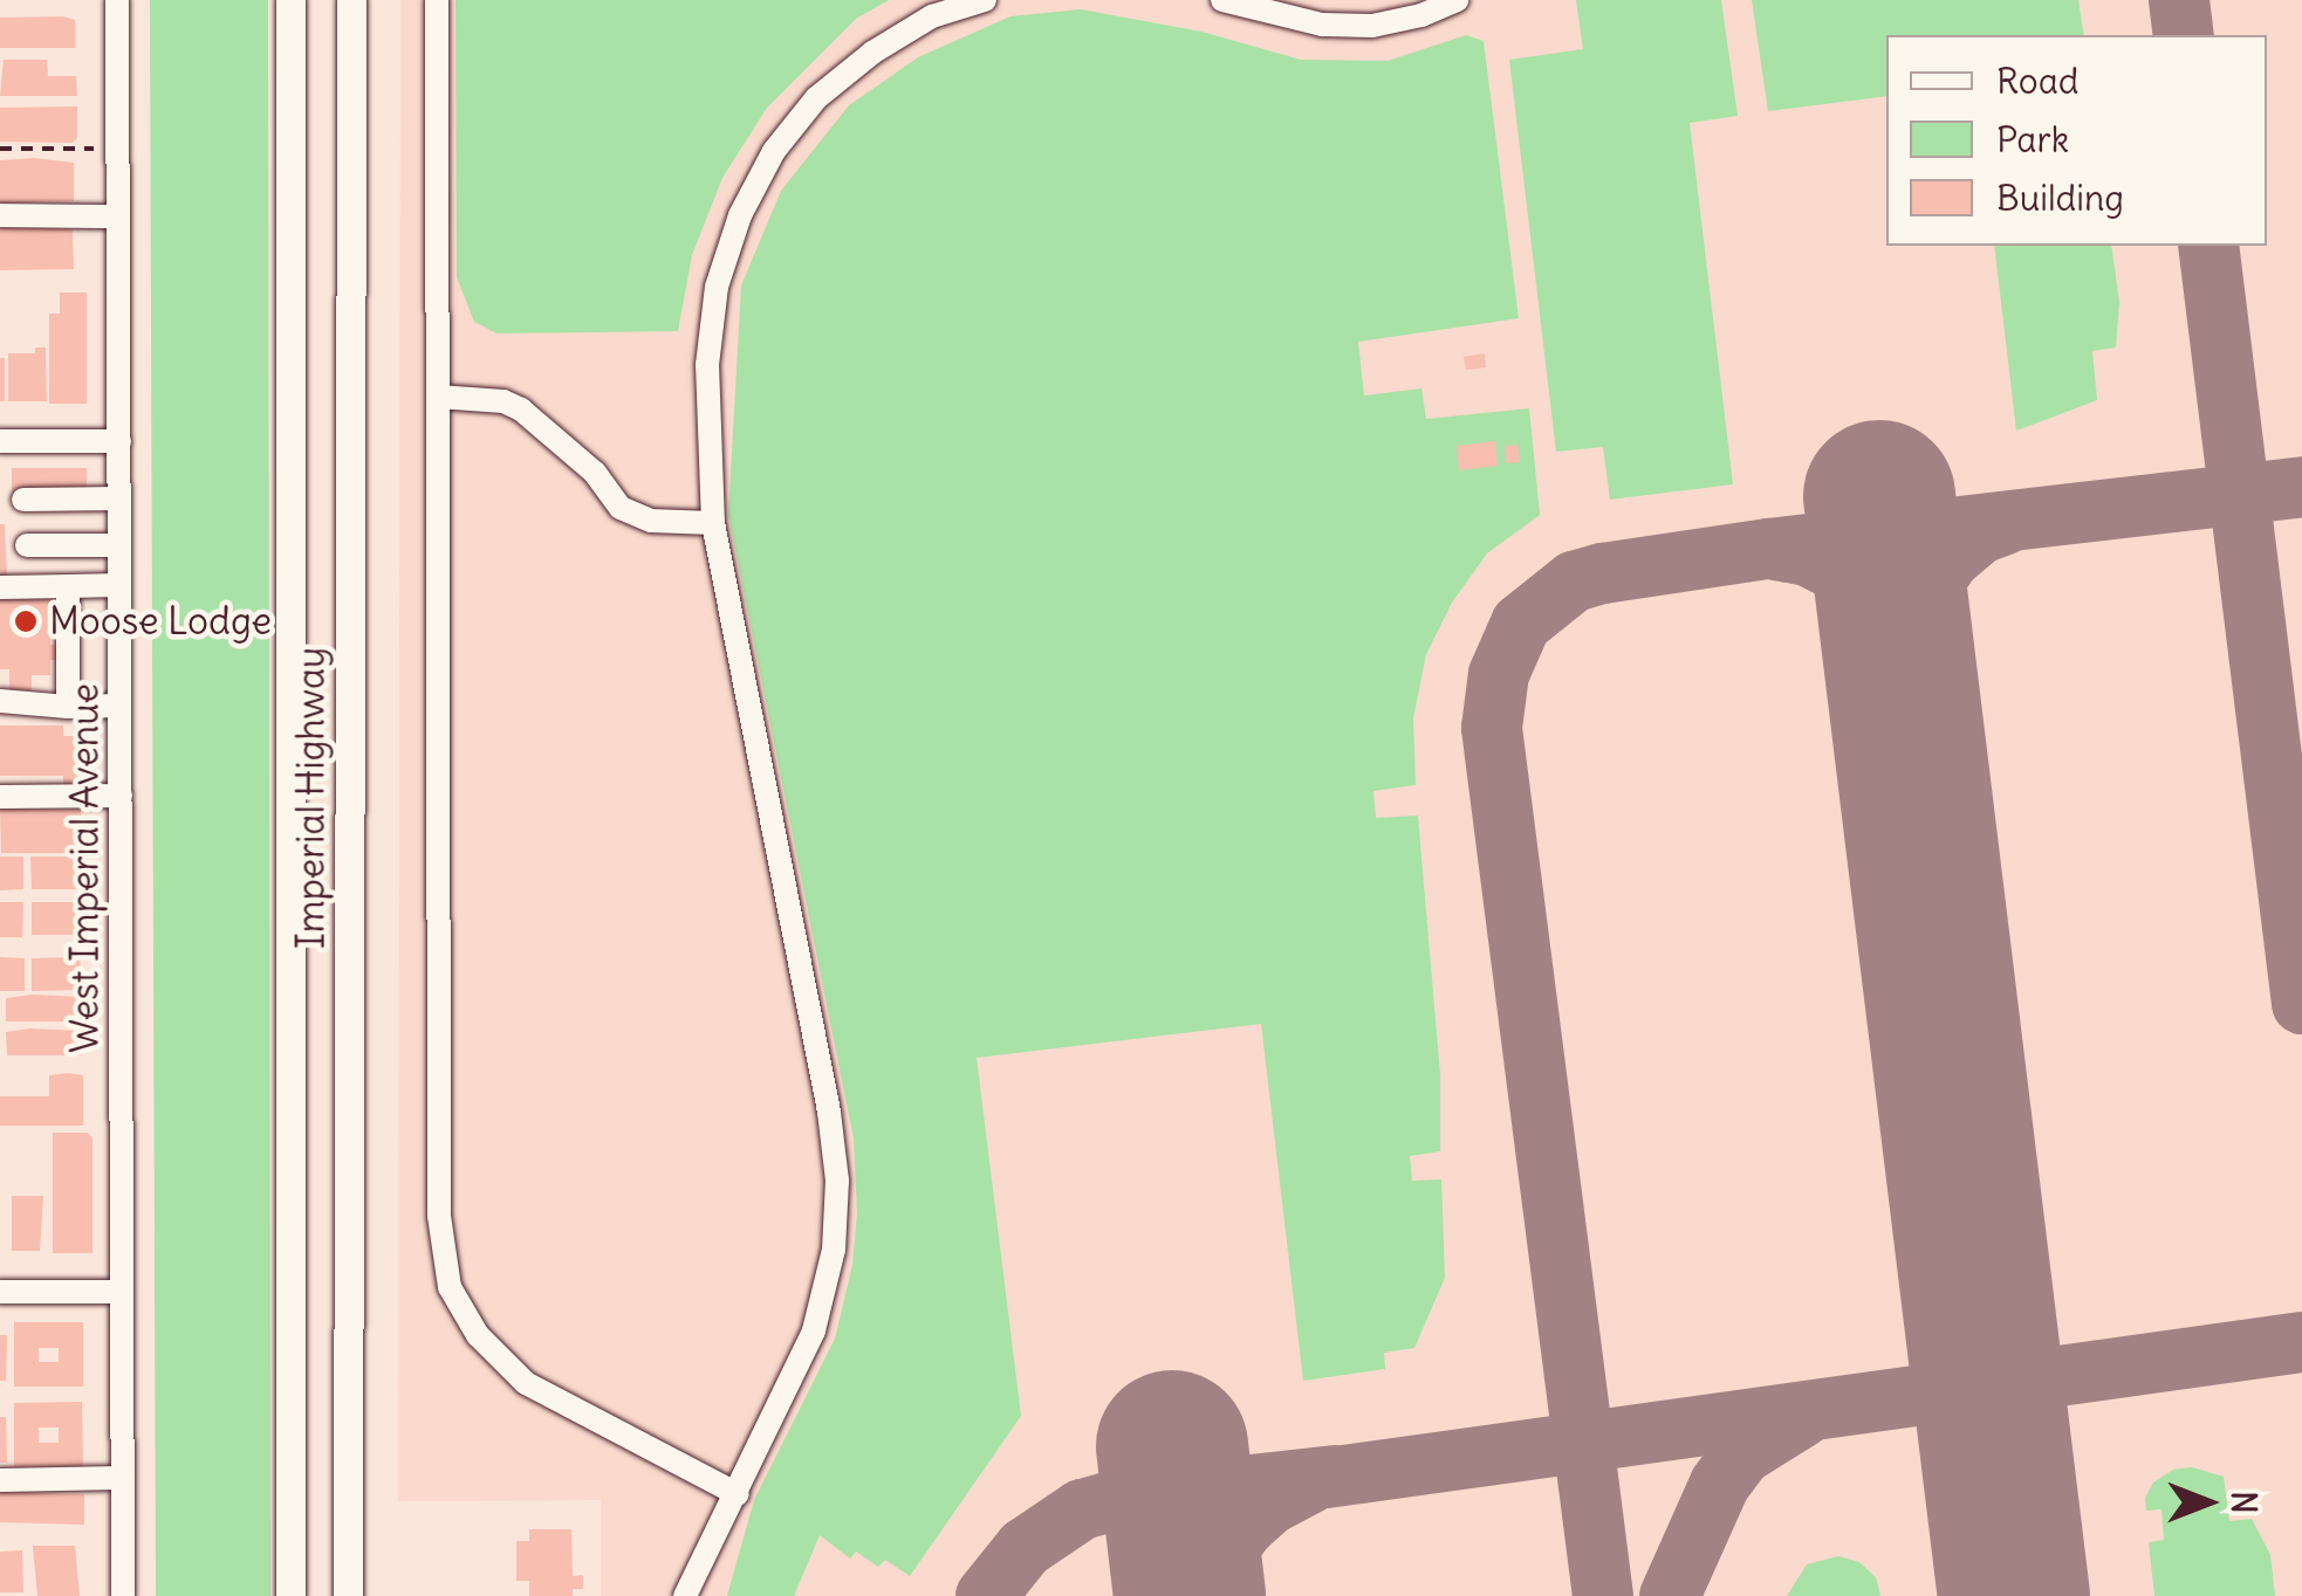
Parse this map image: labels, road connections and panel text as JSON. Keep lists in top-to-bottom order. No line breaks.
{"streets":{"main road":["Imperial Highway"],"street":["West Imperial Avenue"]},"places":["Moose Lodge"],"legend":["Road","Park","Building"],"north":"right"}
